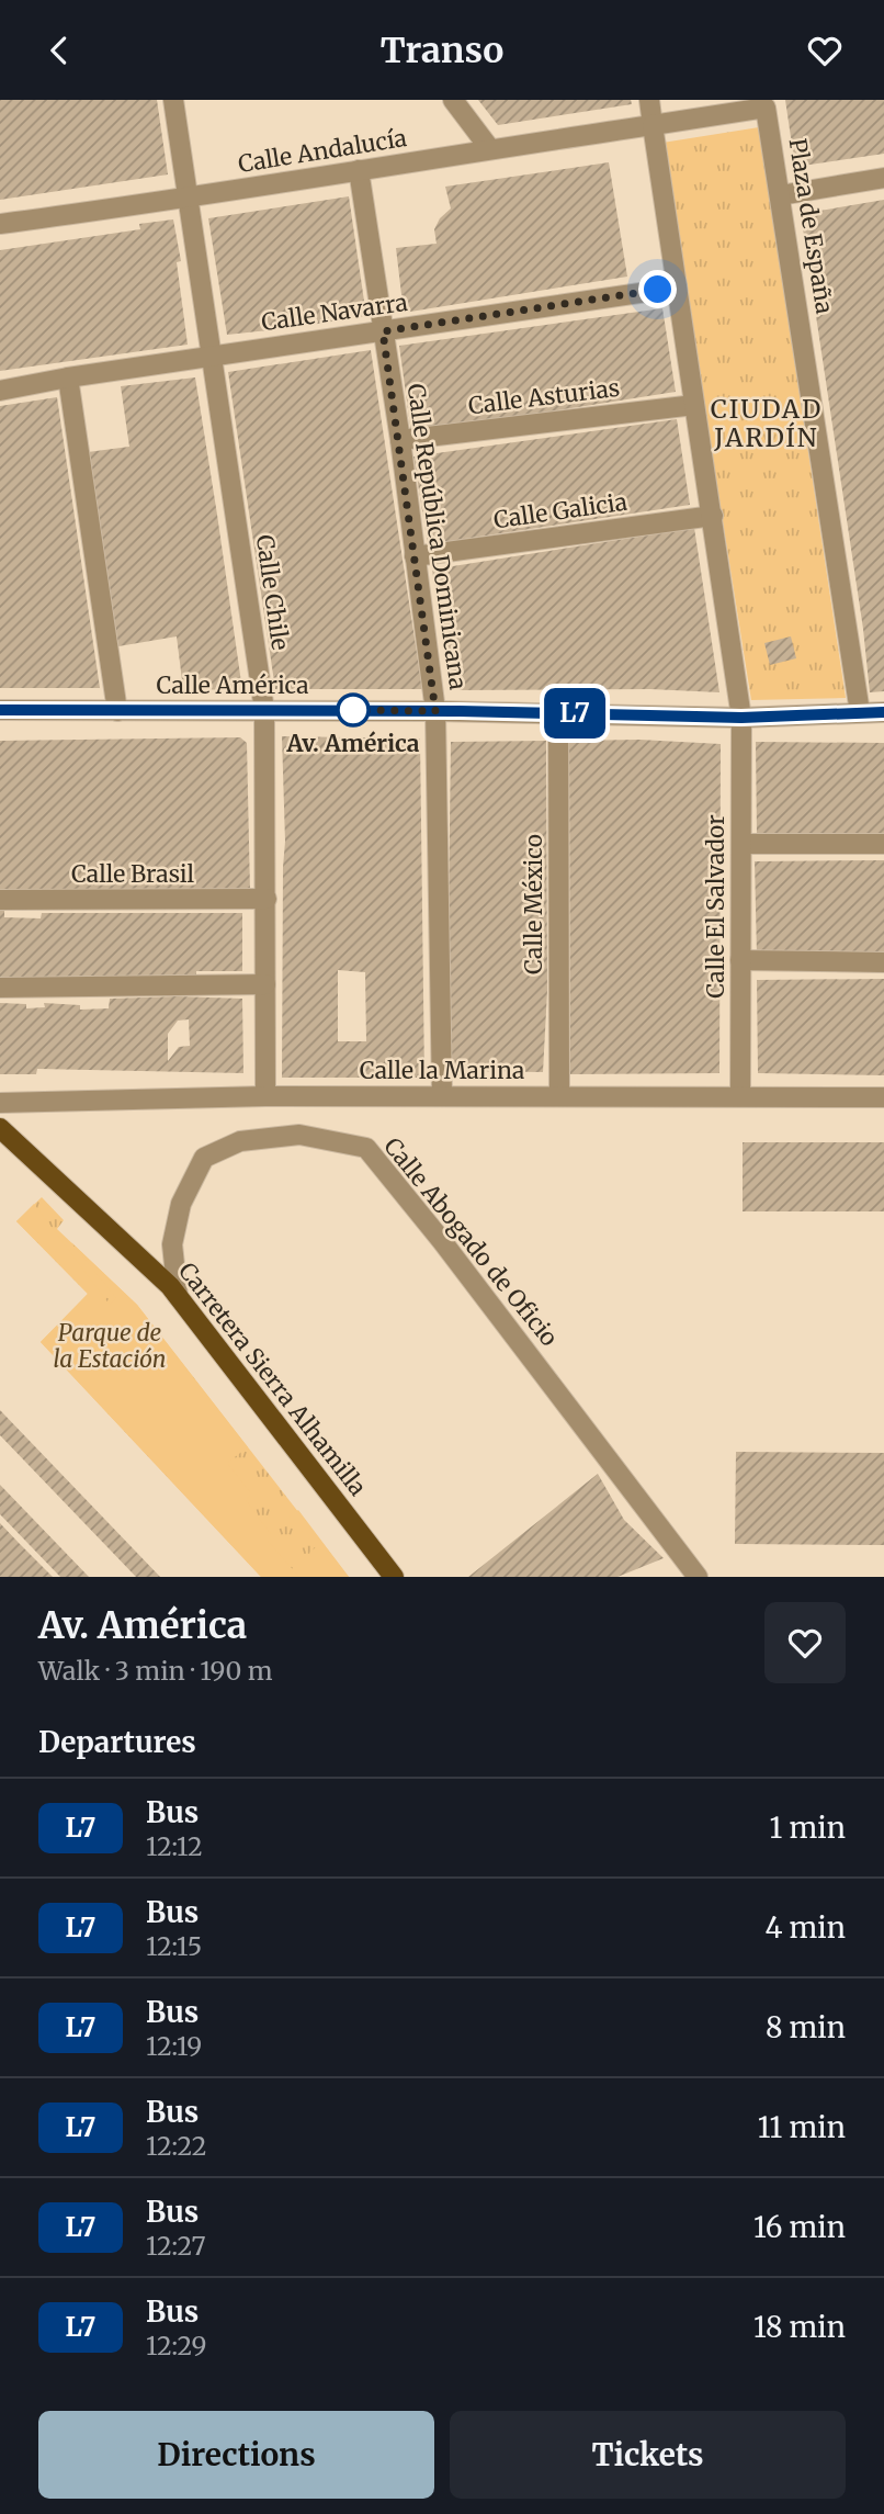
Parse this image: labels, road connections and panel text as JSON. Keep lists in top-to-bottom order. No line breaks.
{"streets":{"main road":["Carretera Sierra Alhamilla"],"street":["Calle Andalucía","Plaza de España","Calle Navarra","Calle Asturias","Calle Galicia","Calle República Dominicana","Calle Chile","Calle América","Calle Brasil","Calle México","Calle El Salvador","Calle la Marina","Calle Abogado de Oficio"]},"crossings":[["Calle Andalucía","Plaza de España"],["Calle Andalucía","Calle República Dominicana"],["Calle Andalucía","Calle Chile"],["Calle Navarra","Calle República Dominicana"],["Calle Navarra","Calle Chile"],["Calle Asturias","Calle República Dominicana"],["Calle Galicia","Calle República Dominicana"],["Calle República Dominicana","Calle América"],["Calle República Dominicana","Calle la Marina"],["Calle Chile","Calle América"],["Calle Chile","Calle Brasil"],["Calle Chile","Calle la Marina"],["Calle América","Calle México"],["Calle América","Calle El Salvador"],["Calle México","Calle la Marina"],["Calle El Salvador","Calle la Marina"],["Calle Abogado de Oficio","Carretera Sierra Alhamilla"]],"districts":["CIUDAD JARDÍN"],"parks":["Parque de la Estación"],"places":["Av. América"],"lines":["bus line L7"],"page":{"header":"Transo","on_map":"L7","heading":[["Av. América","Walk · 3 min · 190 m"],"Departures"],"list":[{"mark":"L7","name":"Bus","note":"12:12","value":"1 min"},{"mark":"L7","name":"Bus","note":"12:15","value":"4 min"},{"mark":"L7","name":"Bus","note":"12:19","value":"8 min"},{"mark":"L7","name":"Bus","note":"12:22","value":"11 min"},{"mark":"L7","name":"Bus","note":"12:27","value":"16 min"},{"mark":"L7","name":"Bus","note":"12:29","value":"18 min"}],"buttons":["Directions","Tickets"]}}
